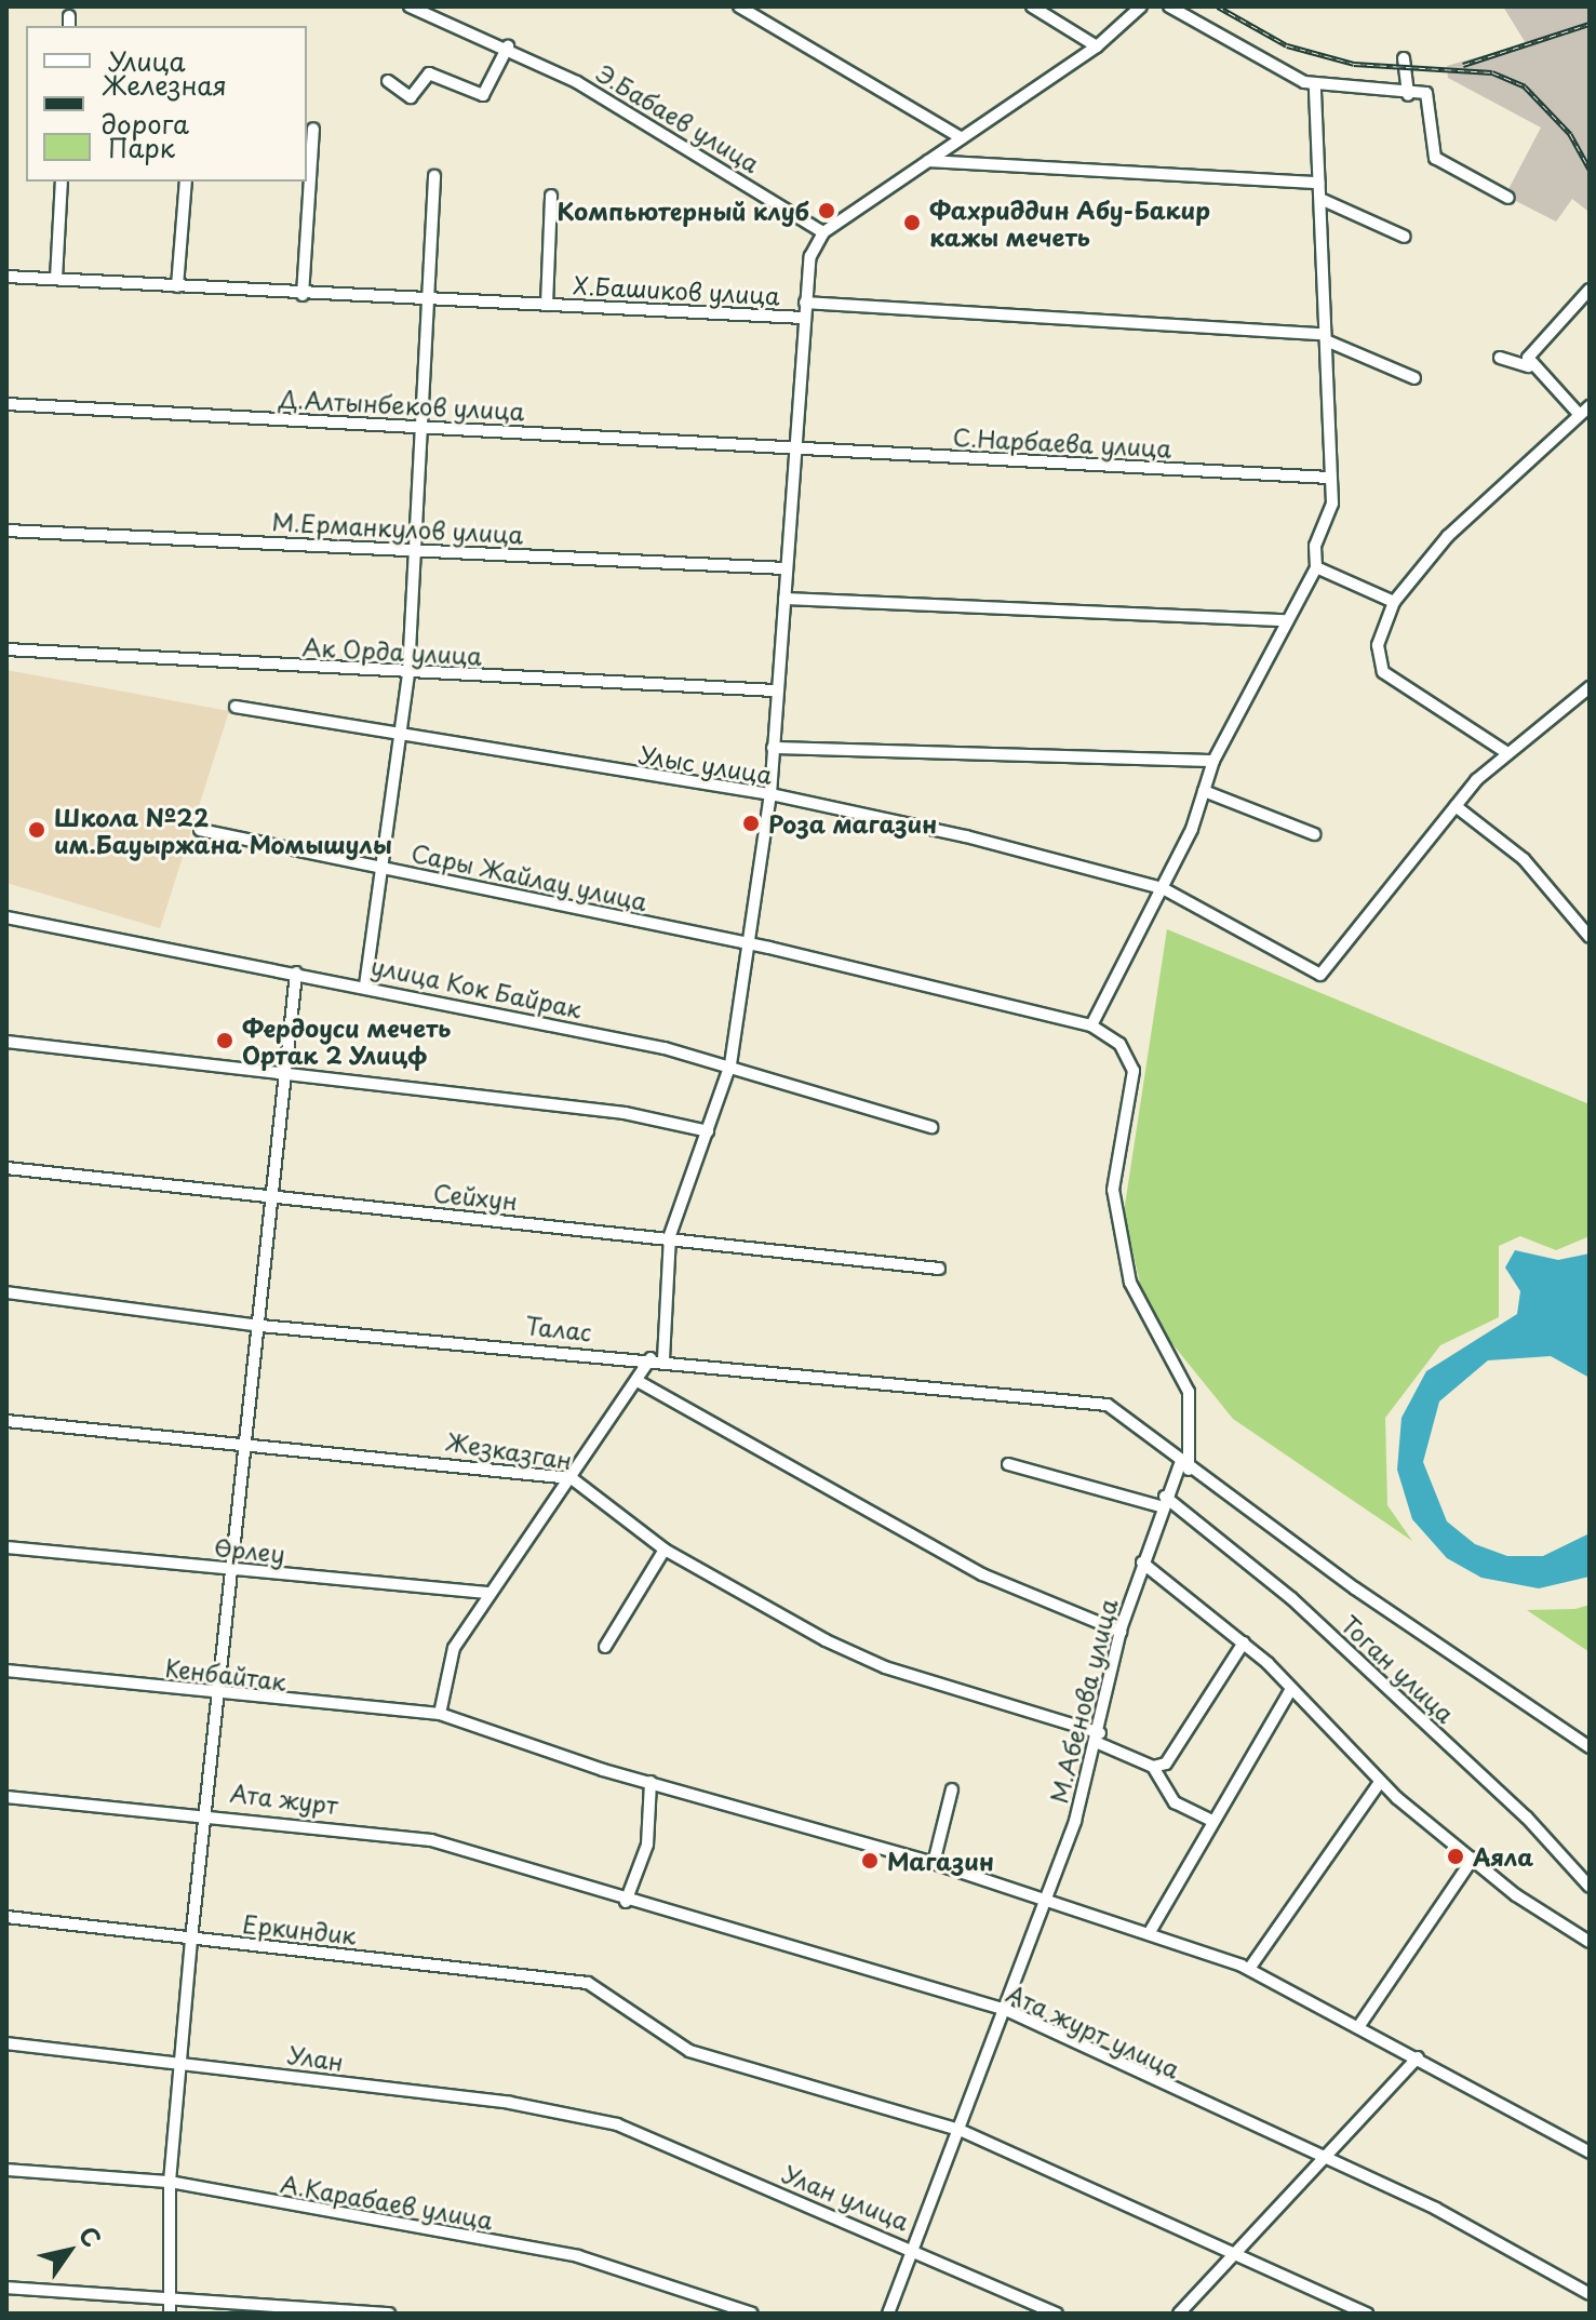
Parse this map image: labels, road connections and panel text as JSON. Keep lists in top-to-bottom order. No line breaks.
{"streets":{"street":["Э.Бабаев улица","Х.Башиков улица","Д.Алтынбеков улица","С.Нарбаева улица","М.Ерманкулов улица","Ак Орда улица","Улыс улица","Сары Жайлау улица","улица Кок Байрак","Сейхун","Талас","Жезказган","Өрлеу","Тоган улица","Кенбайтак","М.Абенова улица","Ата журт","Еркиндик","Ата журт улица","Улан","Улан улица","А.Карабаев улица"]},"crossings":[["Д.Алтынбеков улица","С.Нарбаева улица"],["Талас","Тоган улица"],["Жезказган","М.Абенова улица"],["Тоган улица","М.Абенова улица"],["Кенбайтак","М.Абенова улица"],["М.Абенова улица","Еркиндик"],["М.Абенова улица","Ата журт улица"],["М.Абенова улица","Улан улица"],["Ата журт","Ата журт улица"],["Улан","Улан улица"]],"places":["Компьютерный клуб","Фахриддин Абу-Бакир кажы мечеть","Роза магазин","Школа №22 им.Бауыржана Момышулы","Фердоуси мечеть Ортак 2 Улицф","Аяла","Магазин"],"legend":["Улица","Железная дорога","Парк"],"north":"top right"}
